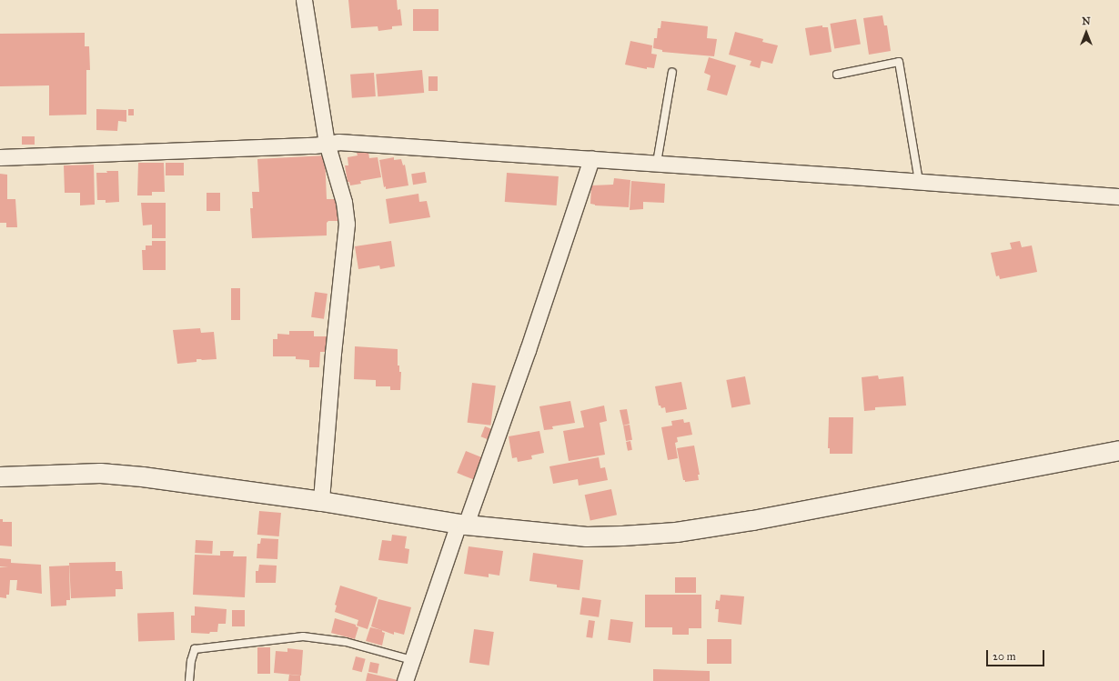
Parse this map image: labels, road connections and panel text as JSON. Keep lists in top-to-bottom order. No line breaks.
{"scale_bar":"20 m","north":"top"}
